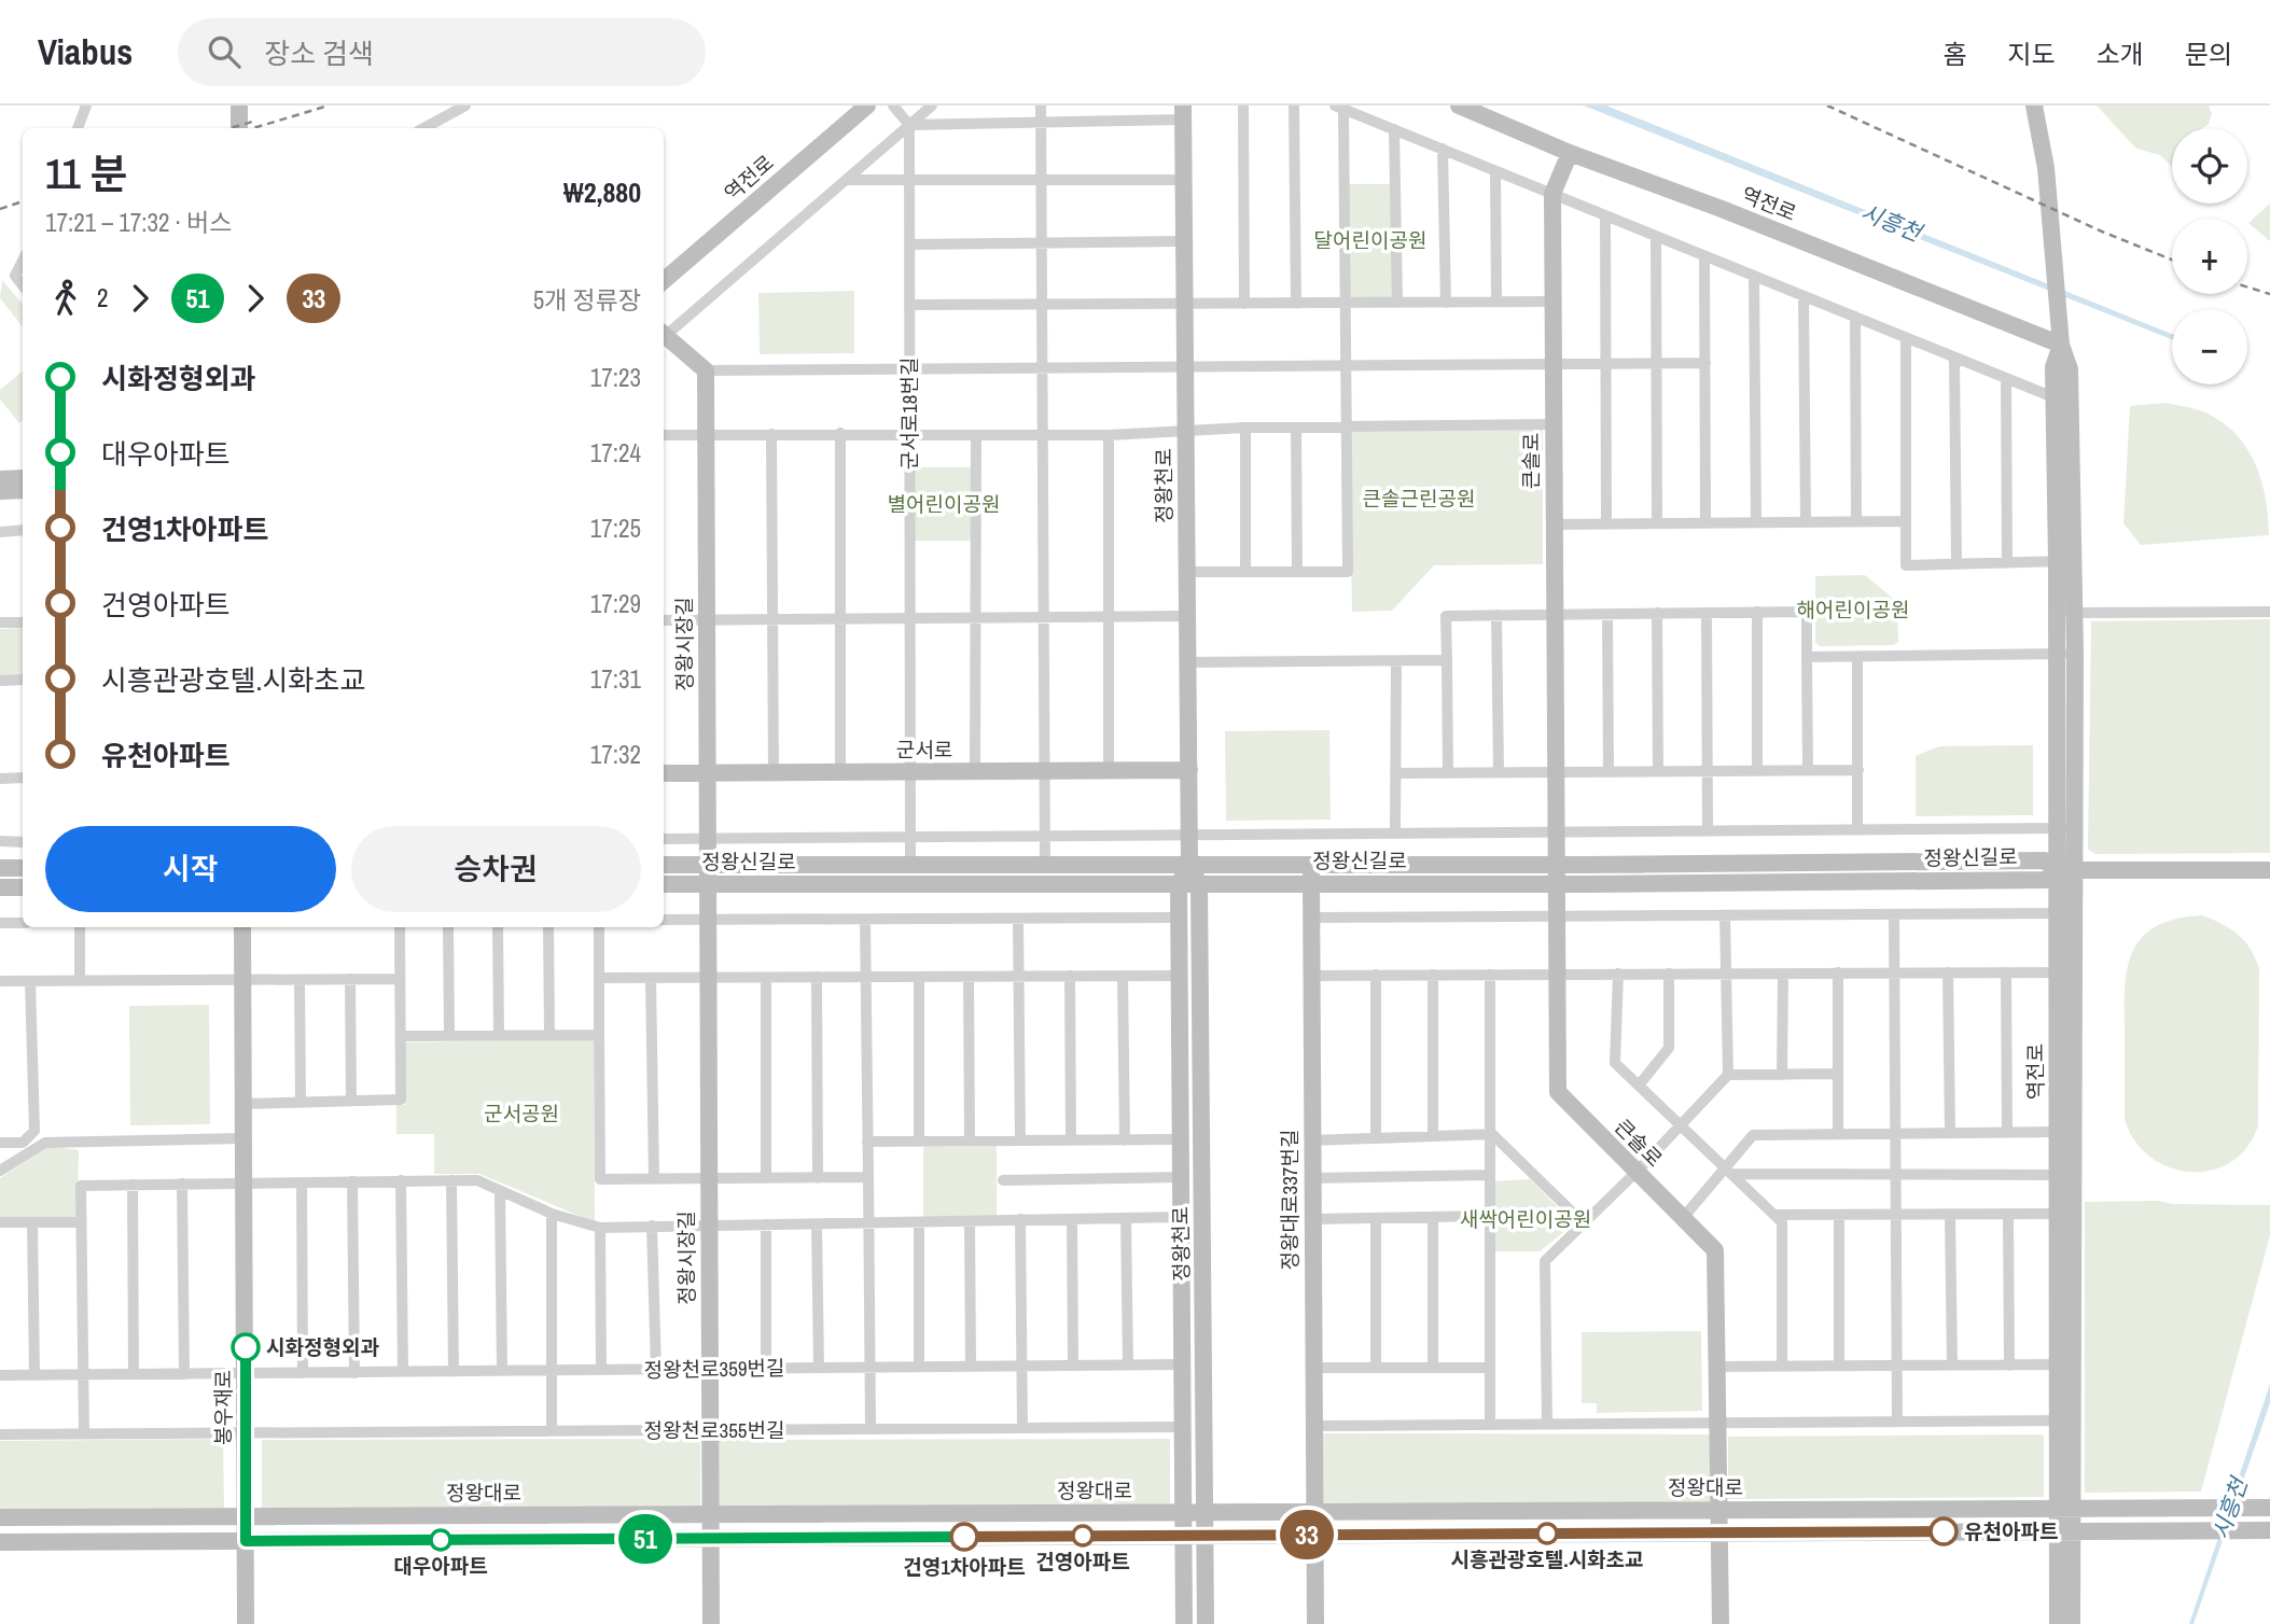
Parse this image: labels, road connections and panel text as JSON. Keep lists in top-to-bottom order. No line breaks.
{"streets":{"street":["역전로","군서로18번길","큰솔로","정왕천로","정왕시장길","군서로","정왕신길로","정왕대로337번길","정왕천로359번길","봉우재로","정왕천로355번길","정왕대로"]},"crossings":[["역전로","큰솔로"],["역전로","정왕신길로"],["역전로","정왕대로"],["군서로18번길","군서로"],["군서로18번길","정왕신길로"],["큰솔로","정왕신길로"],["큰솔로","정왕대로"],["정왕천로","군서로"],["정왕천로","정왕신길로"],["정왕천로","정왕천로359번길"],["정왕천로","정왕천로355번길"],["정왕천로","정왕대로"],["정왕시장길","군서로"],["정왕시장길","정왕신길로"],["정왕시장길","정왕천로359번길"],["정왕시장길","정왕천로355번길"],["정왕시장길","정왕대로"],["정왕신길로","정왕대로337번길"],["정왕대로337번길","정왕대로"],["정왕천로359번길","봉우재로"],["봉우재로","정왕천로355번길"],["봉우재로","정왕대로"]],"water":["시흥천"],"parks":["달어린이공원","큰솔근린공원","별어린이공원","해어린이공원","군서공원","새싹어린이공원"],"places":["시화정형외과","유천아파트","시흥관광호텔.시화초교","건영아파트","건영1차아파트","대우아파트"],"lines":["bus line 51","bus line 33"],"page":{"header":"Viabus","search":"장소 검색","nav":["홈","지도","소개","문의"],"on_map":["51","33"],"map_buttons":["+","−"],"heading":["11 분","17:21 – 17:32 · 버스","₩2,880"],"legs":["2","51","33","5개 정류장"],"list":[{"name":"시화정형외과","value":"17:23"},{"name":"대우아파트","value":"17:24"},{"name":"건영1차아파트","value":"17:25"},{"name":"건영아파트","value":"17:29"},{"name":"시흥관광호텔.시화초교","value":"17:31"},{"name":"유천아파트","value":"17:32"}],"buttons":["시작","승차권"]}}
